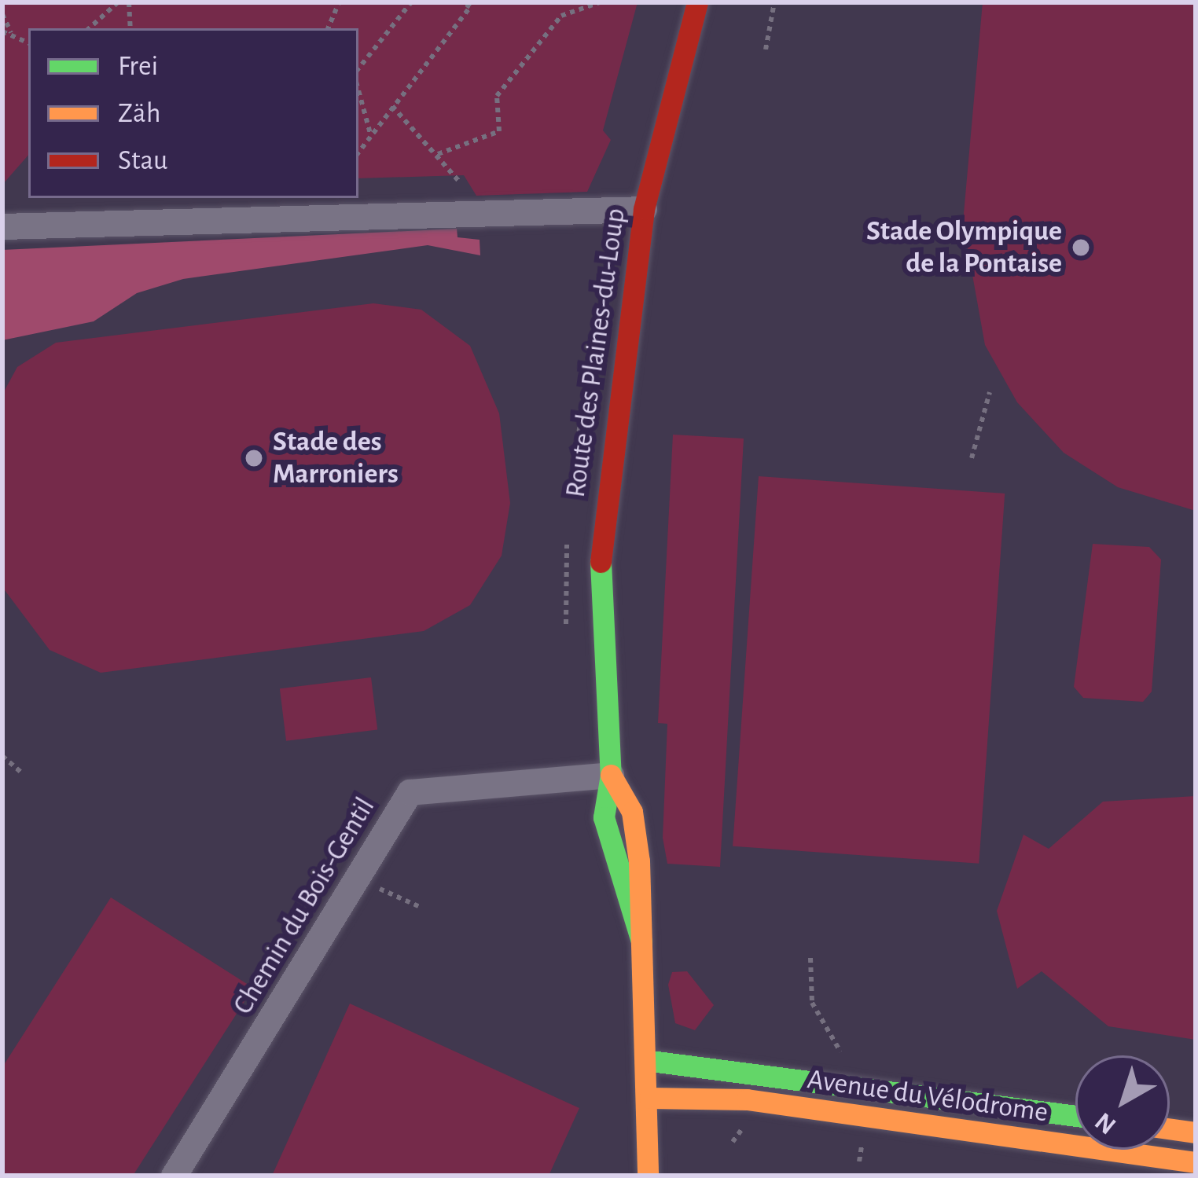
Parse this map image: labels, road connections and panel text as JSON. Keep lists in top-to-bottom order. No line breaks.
{"streets":{"main road":["Route des Plaines-du-Loup","Avenue du Vélodrome"],"street":["Chemin du Bois-Gentil"]},"crossings":[["Route des Plaines-du-Loup","Chemin du Bois-Gentil"],["Route des Plaines-du-Loup","Avenue du Vélodrome"]],"places":["Stade Olympique de la Pontaise","Stade des Marroniers"],"legend":["Frei","Zäh","Stau"],"north":"bottom left"}
